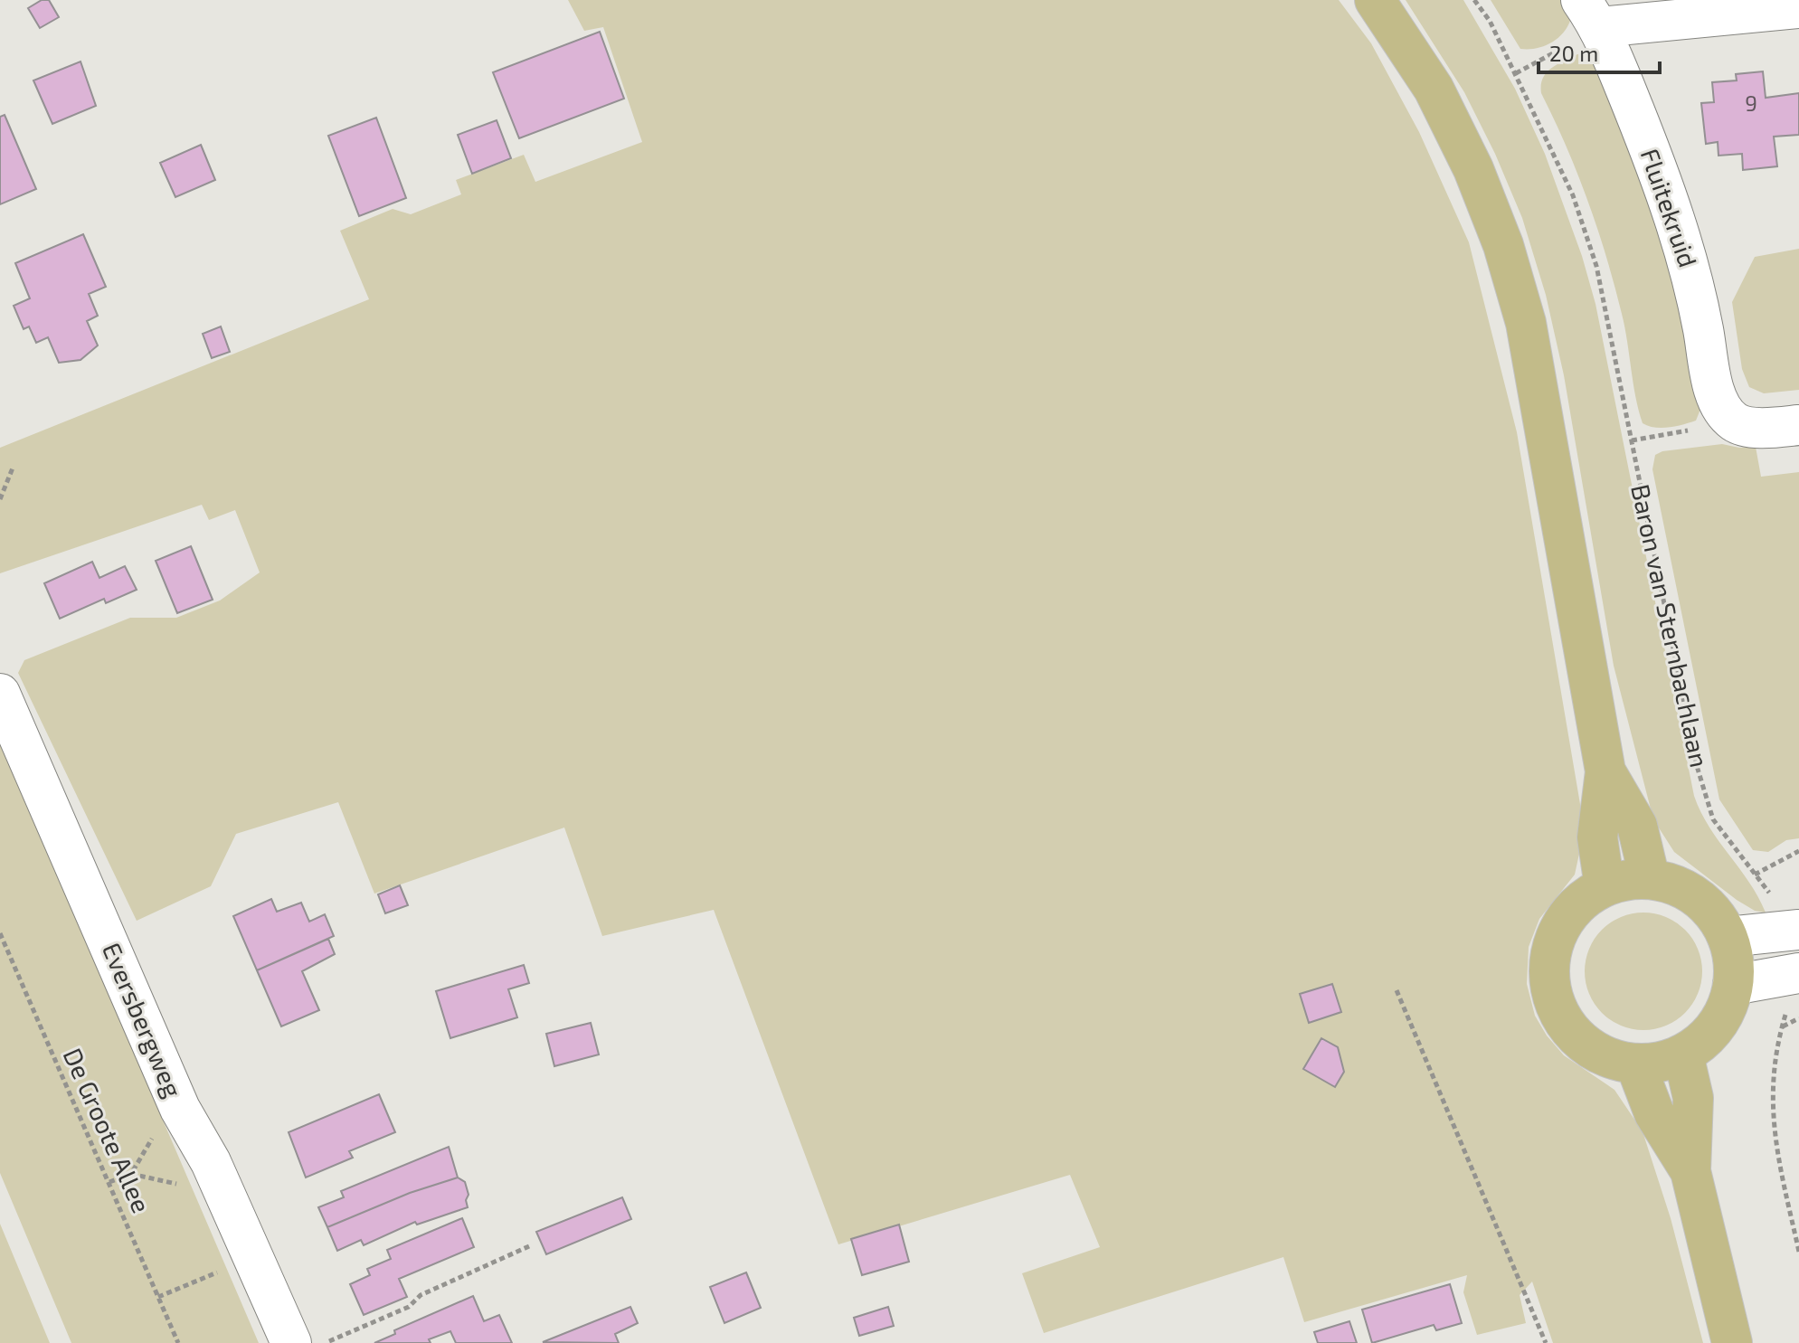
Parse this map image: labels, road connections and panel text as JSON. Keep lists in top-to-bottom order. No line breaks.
{"streets":{"street":["Fluitekruid","Eversbergweg"],"path":["Baron van Sternbachlaan","De Groote Allee"]},"house_numbers":["9"],"scale_bar":"20 m"}
